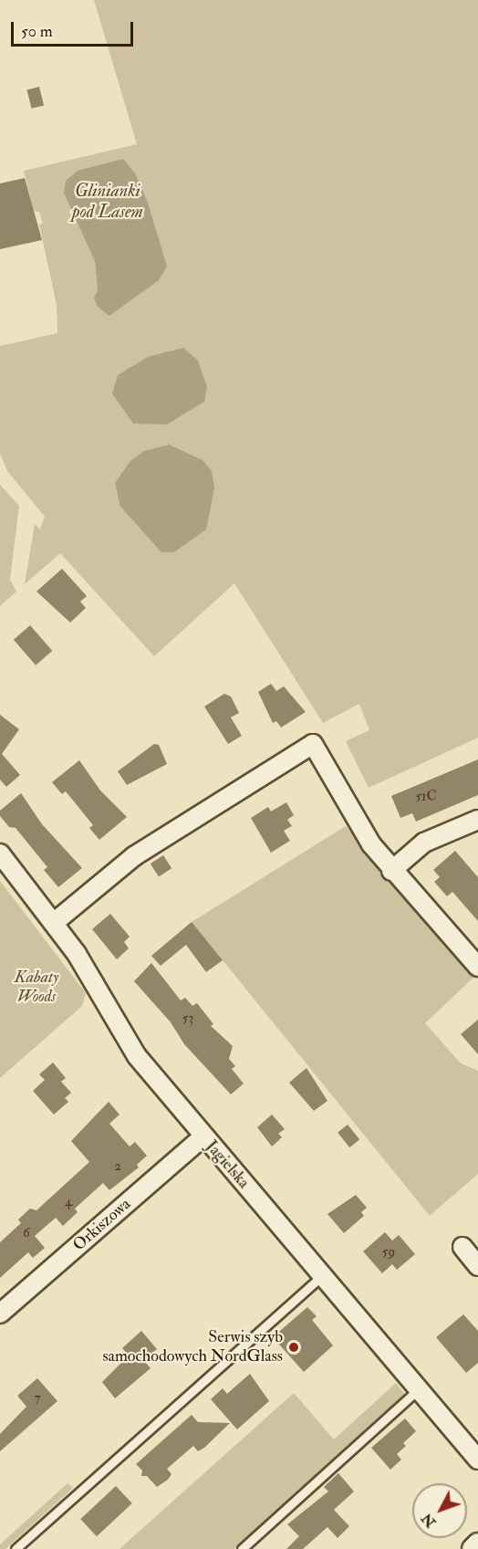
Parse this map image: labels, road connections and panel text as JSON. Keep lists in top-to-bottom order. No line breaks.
{"streets":{"street":["Jagielska","Orkiszowa"]},"crossings":[["Jagielska","Orkiszowa"]],"water":["Glinianki pod Lasem"],"parks":["Kabaty Woods"],"places":["Serwis szyb samochodowych NordGlass"],"house_numbers":["51C","53","2","4","6","59","7"],"scale_bar":"50 m","north":"bottom left"}
